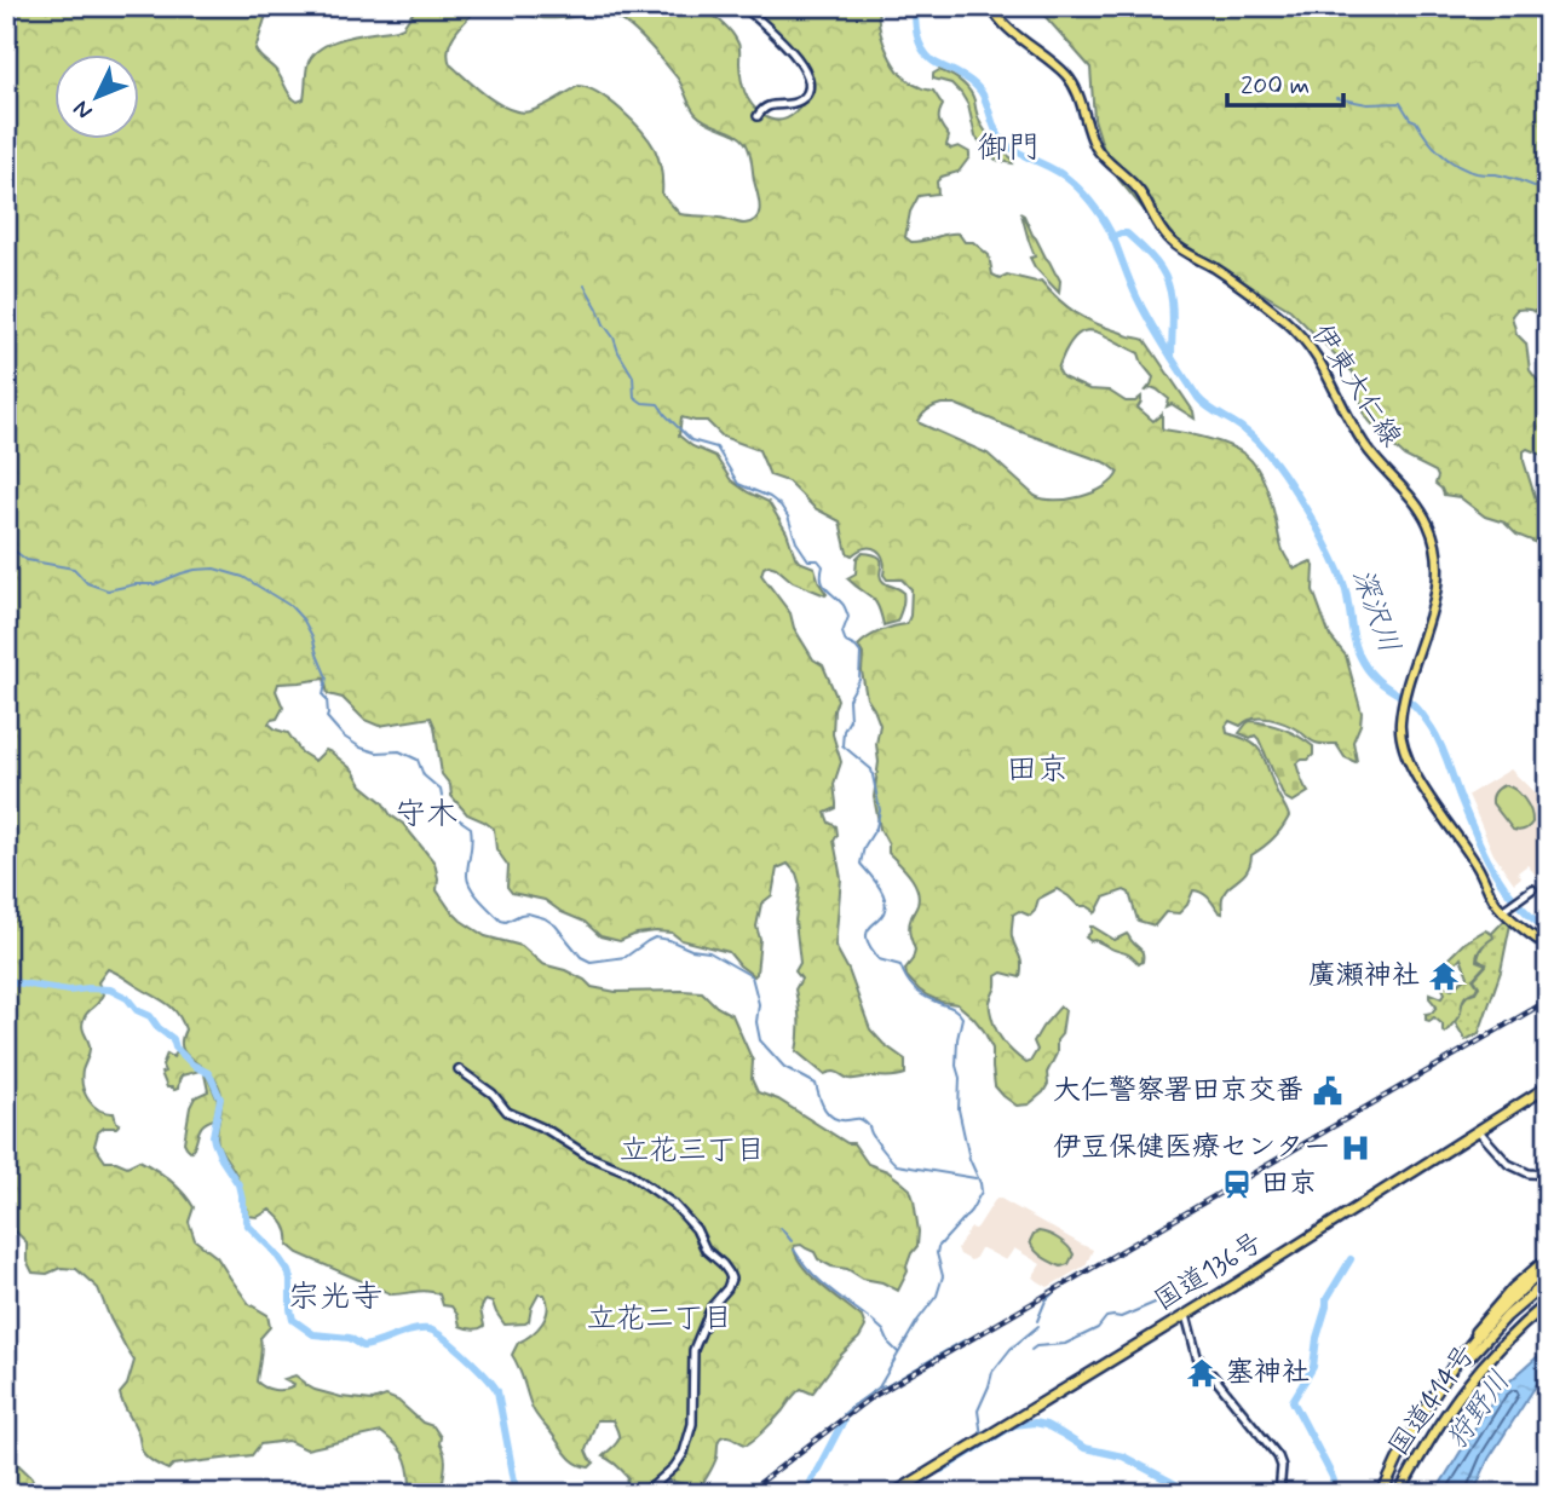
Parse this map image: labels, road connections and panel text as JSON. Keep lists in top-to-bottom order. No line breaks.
{"streets":{"highway":["国道136号","国道414号"],"main road":["伊東大仁線"]},"districts":["御門","田京","守木","立花三丁目","宗光寺","立花二丁目"],"water":["深沢川","狩野川"],"places":{"temple":["廣瀬神社","塞神社"],"public building":["大仁警察署田京交番"],"hospital":["伊豆保健医療センター"],"station":["田京"]},"scale_bar":"200 m","north":"bottom left"}
